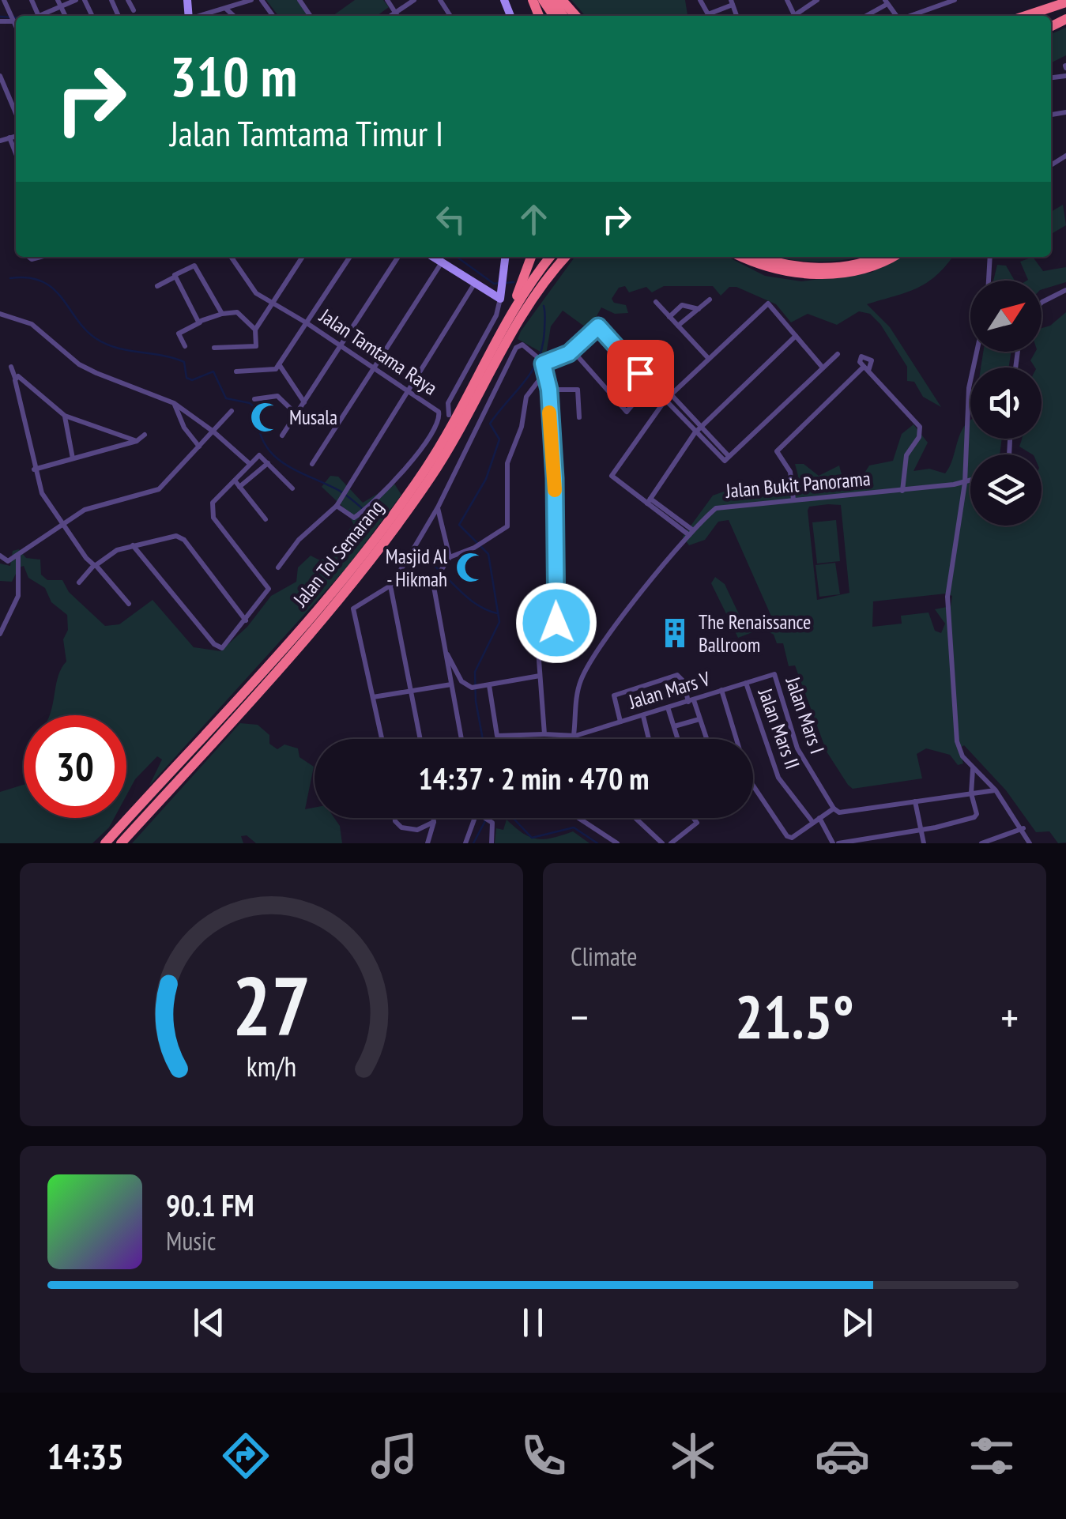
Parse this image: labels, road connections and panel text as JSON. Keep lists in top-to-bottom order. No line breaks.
{"streets":{"highway":["Jalan Tol Semarang"],"street":["Jalan Tamtama Raya","Jalan Bukit Panorama","Jalan Mars V","Jalan Mars I","Jalan Mars II"]},"crossings":[["Jalan Bukit Panorama","Jalan Mars V"],["Jalan Mars V","Jalan Mars I"],["Jalan Mars V","Jalan Mars II"]],"places":{"mosque":["Musala","Masjid Al - Hikmah"],"building":["The Renaissance Ballroom"]},"north":"top right","page":{"turn":["310 m","Jalan Tamtama Timur I"],"limit":"30","trip":"14:37 · 2 min · 470 m","tile":"Climate","heat":["−","21.5°","+"],"song":["90.1 FM","Music"],"tabs":"14:35","gauge":["27","km/h"]}}
